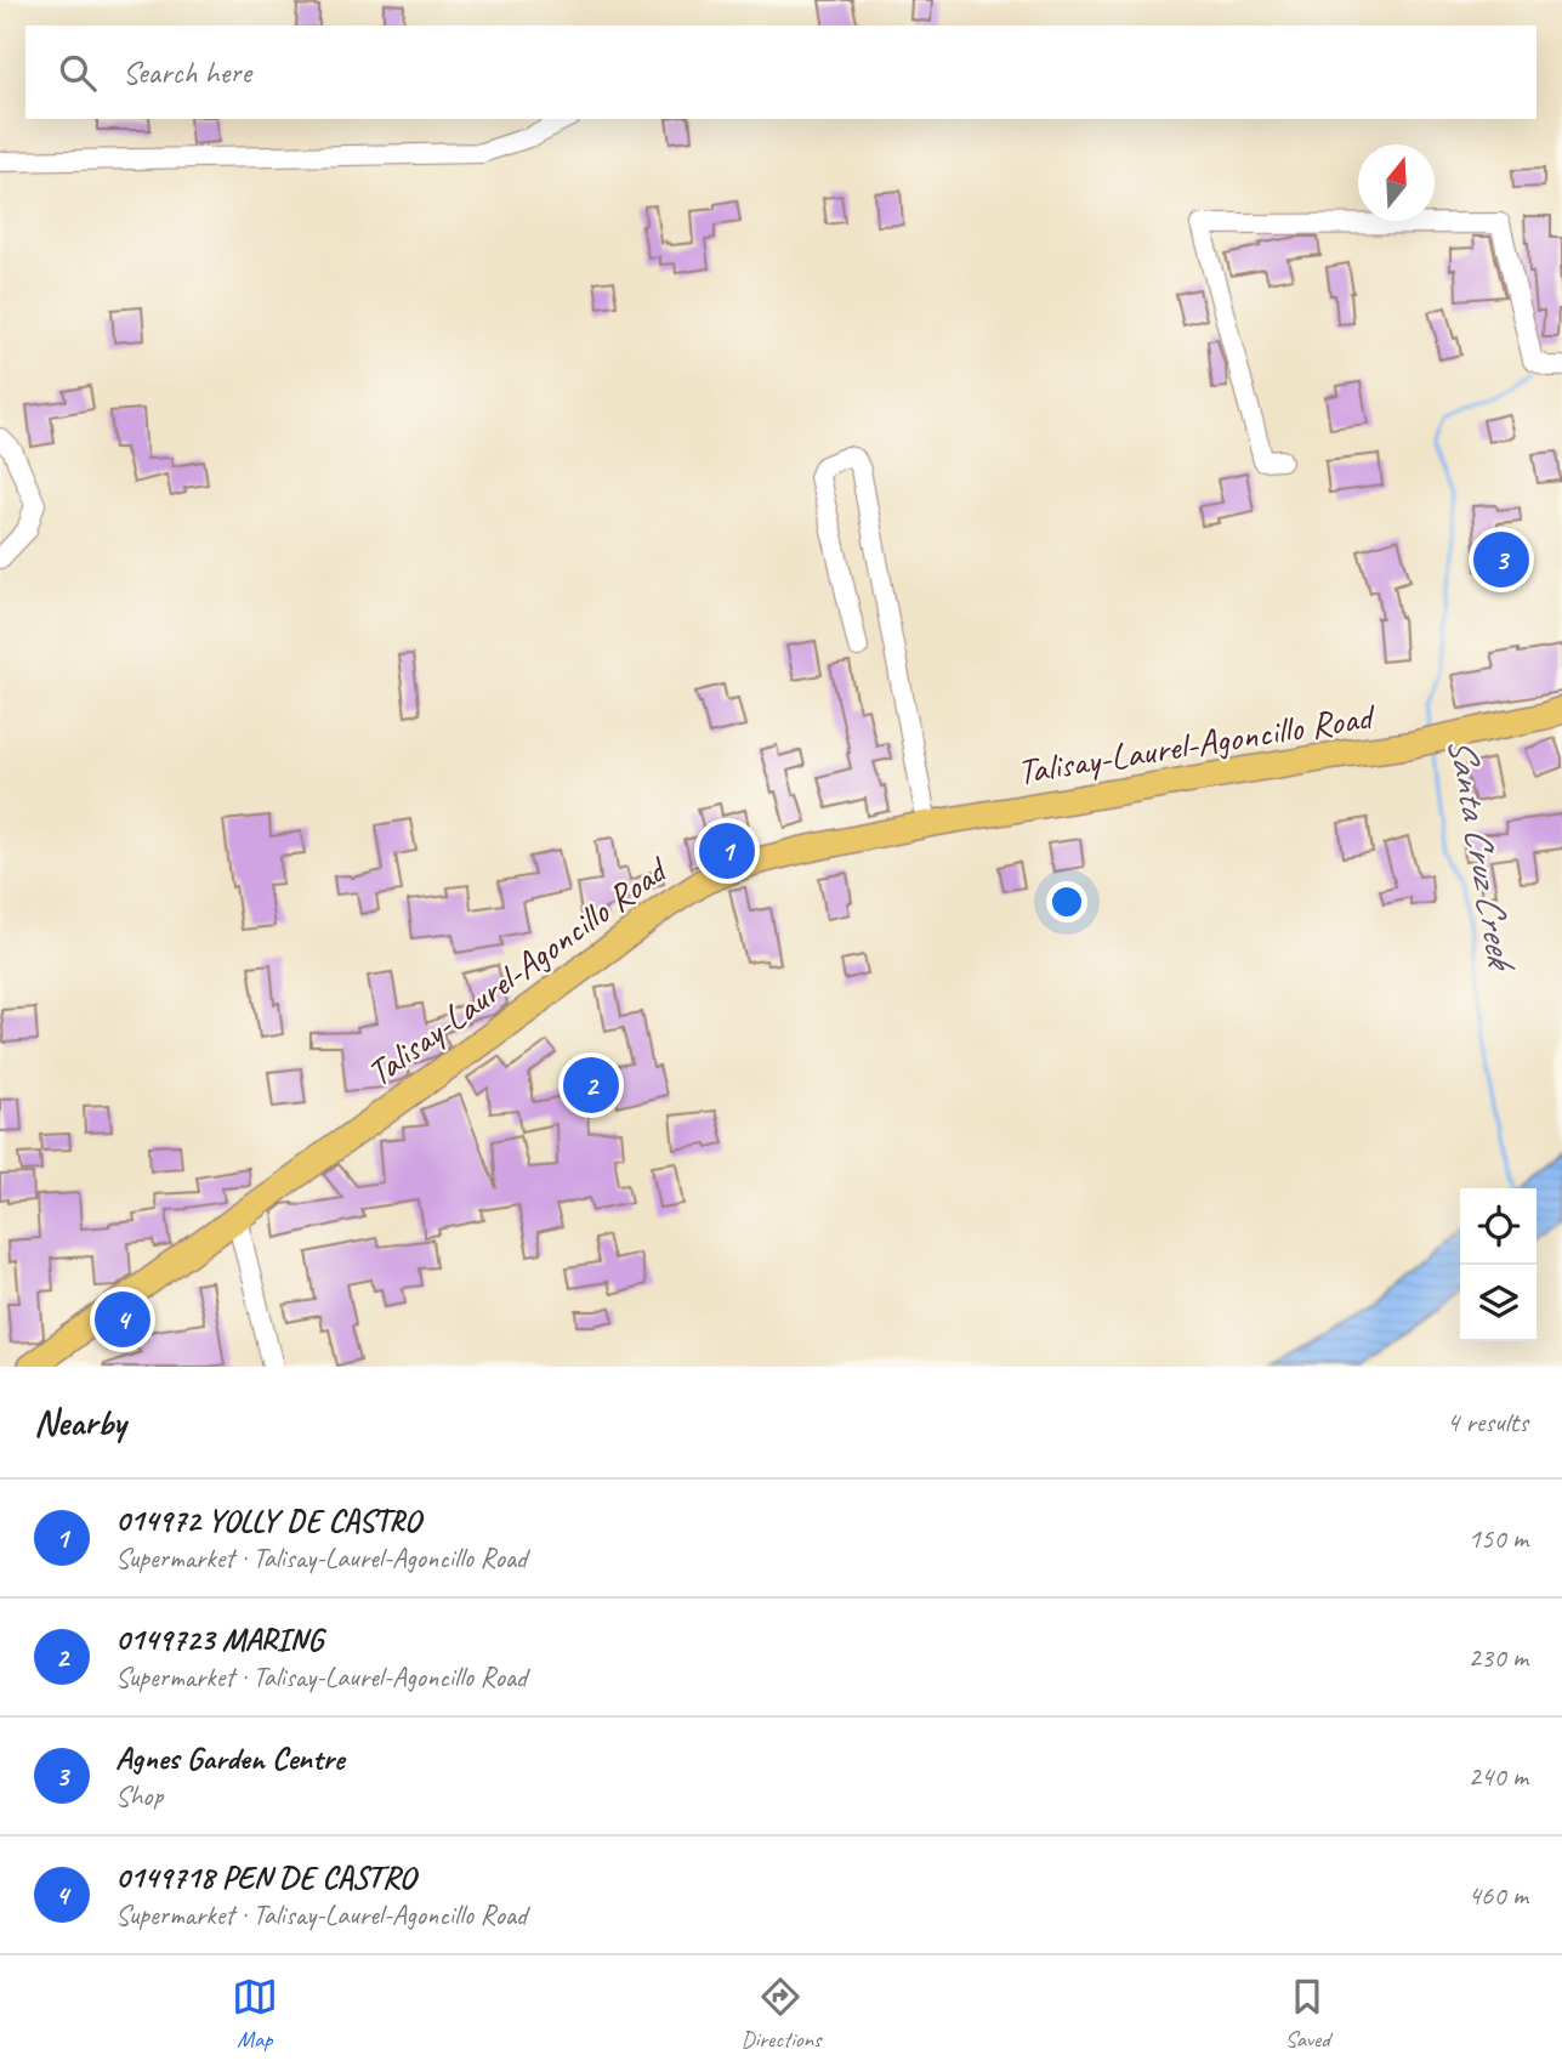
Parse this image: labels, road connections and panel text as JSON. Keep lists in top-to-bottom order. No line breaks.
{"streets":{"main road":["Talisay-Laurel-Agoncillo Road"]},"water":["Santa Cruz Creek"],"north":"top","page":{"search":"Search here","pins":["3","1","2","4"],"heading":["Nearby","4 results"],"list":[{"mark":"1","name":"014972 YOLLY DE CASTRO","note":"Supermarket · Talisay-Laurel-Agoncillo Road","value":"150 m"},{"mark":"2","name":"0149723 MARING","note":"Supermarket · Talisay-Laurel-Agoncillo Road","value":"230 m"},{"mark":"3","name":"Agnes Garden Centre","note":"Shop","value":"240 m"},{"mark":"4","name":"0149718 PEN DE CASTRO","note":"Supermarket · Talisay-Laurel-Agoncillo Road","value":"460 m"}],"nav":["Map","Directions","Saved"]}}
